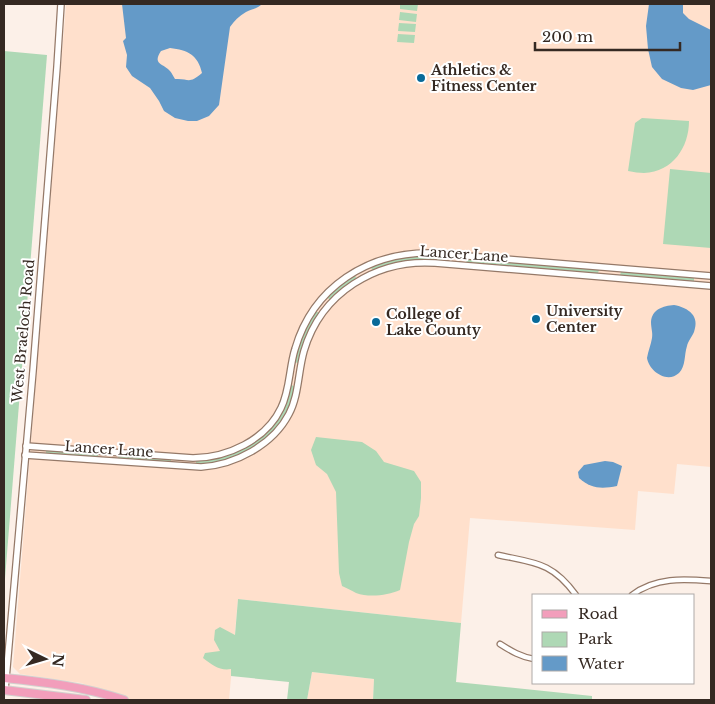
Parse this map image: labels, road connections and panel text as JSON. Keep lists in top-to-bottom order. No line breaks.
{"streets":{"street":["Lancer Lane","West Braeloch Road"]},"crossings":[["Lancer Lane","West Braeloch Road"]],"places":["Athletics & Fitness Center","University Center","College of Lake County"],"legend":["Road","Park","Water"],"scale_bar":"200 m","north":"right"}
